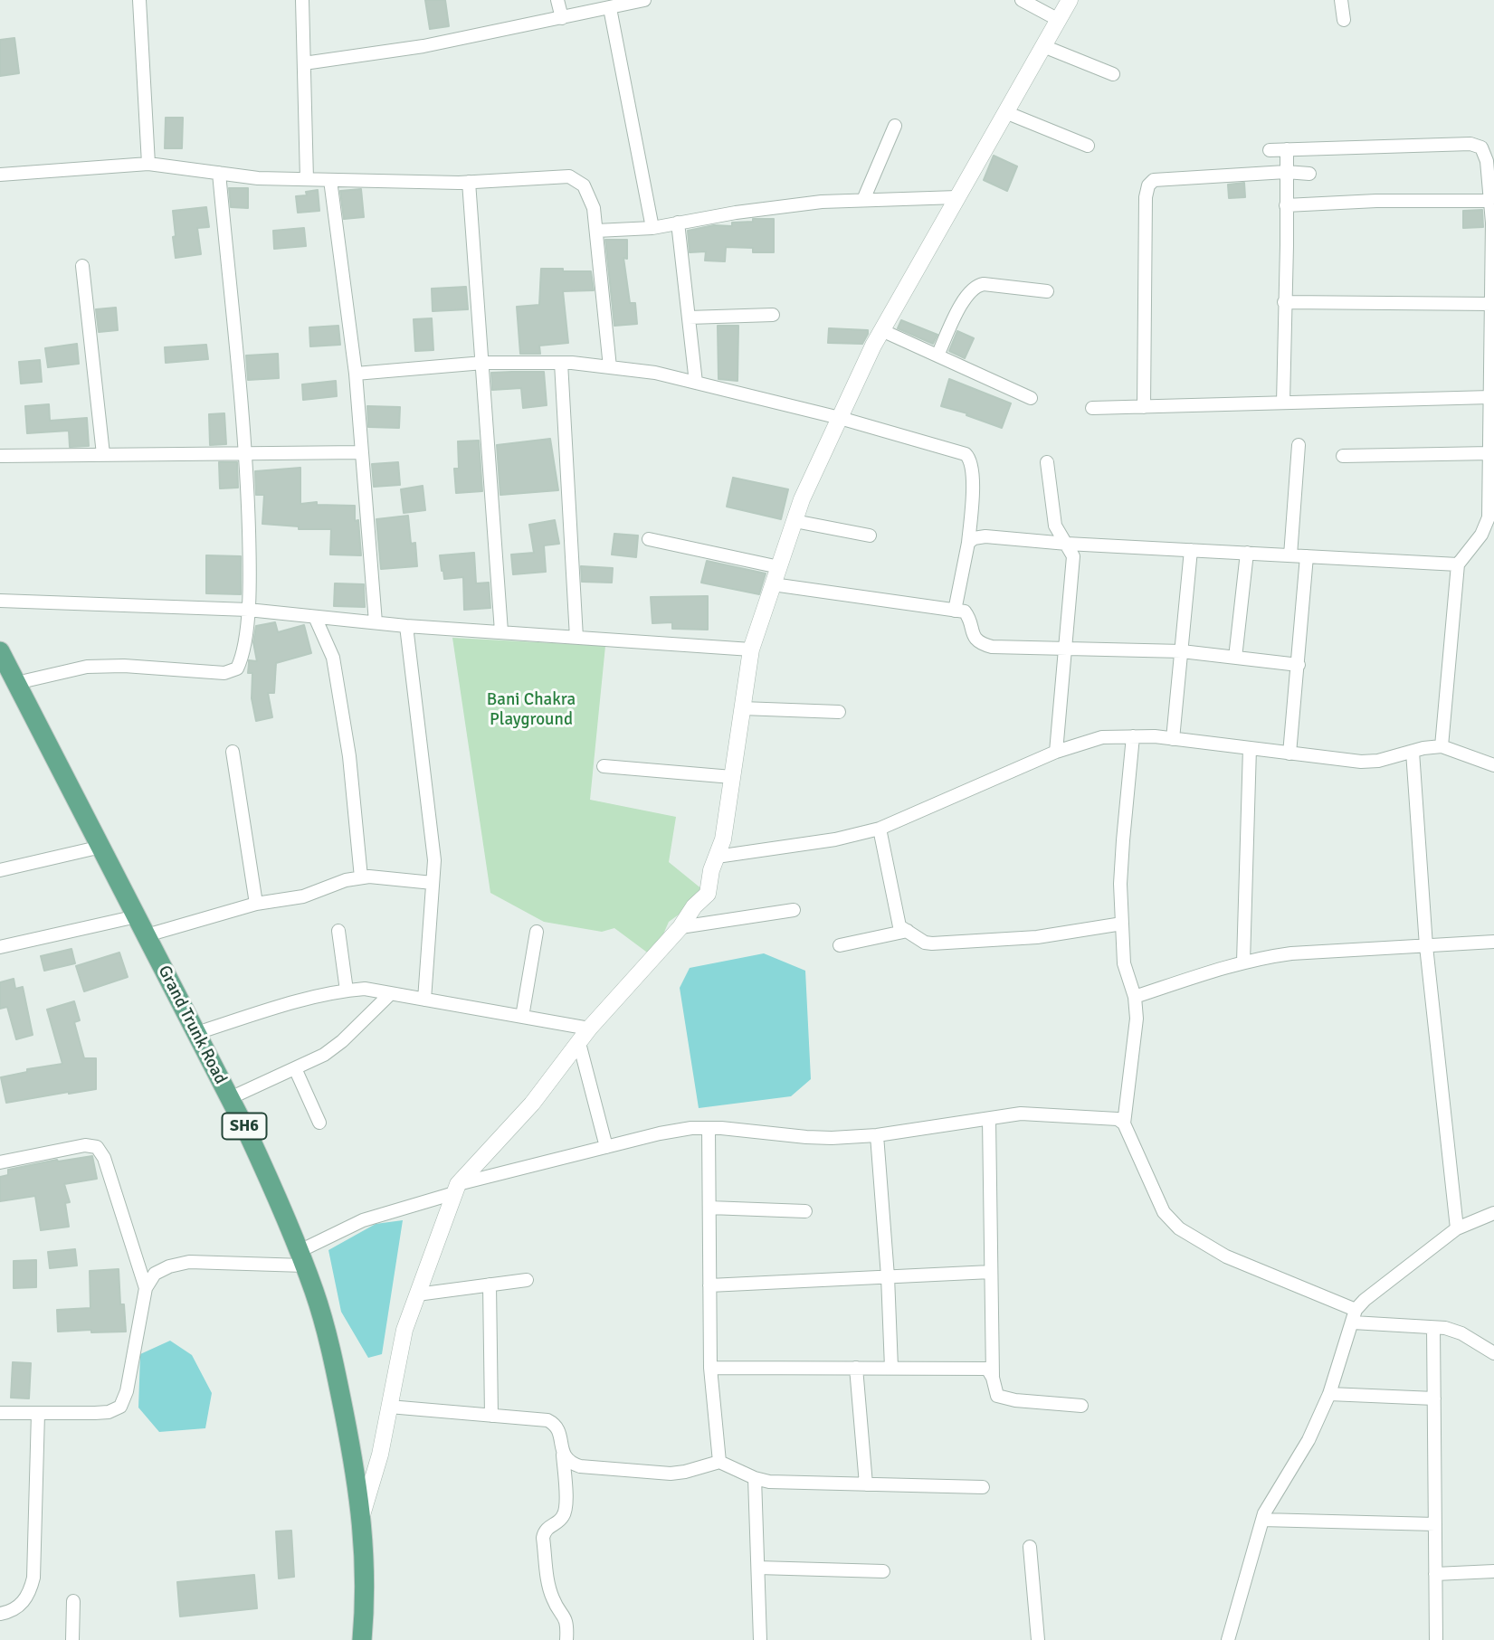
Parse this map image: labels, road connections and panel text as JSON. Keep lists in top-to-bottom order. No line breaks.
{"streets":{"main road":["Grand Trunk Road","SH6"]},"parks":["Bani Chakra Playground"]}
